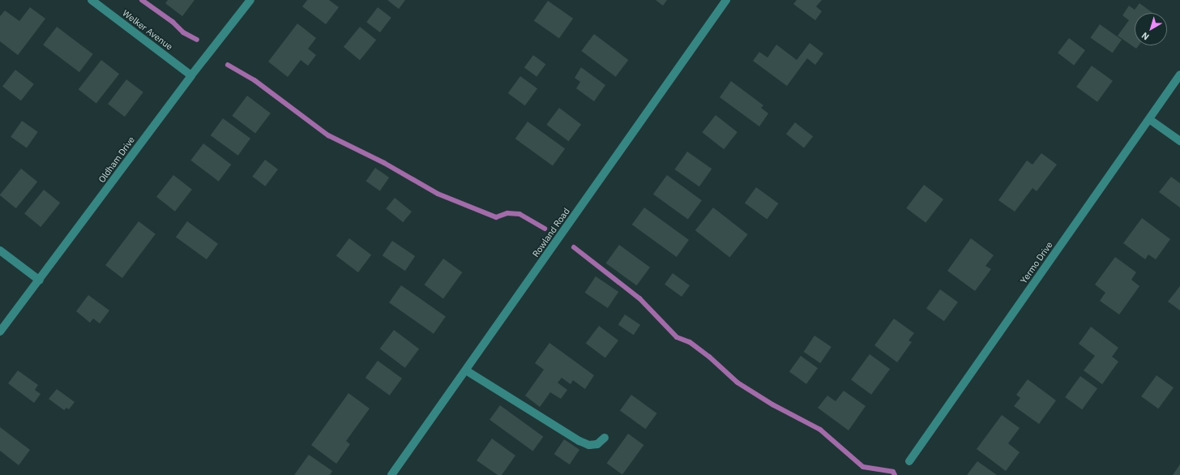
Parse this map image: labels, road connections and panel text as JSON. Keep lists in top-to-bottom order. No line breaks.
{"streets":{"street":["Welker Avenue","Oldham Drive","Rowland Road","Yermo Drive"]},"crossings":[["Welker Avenue","Oldham Drive"]],"north":"bottom left"}
